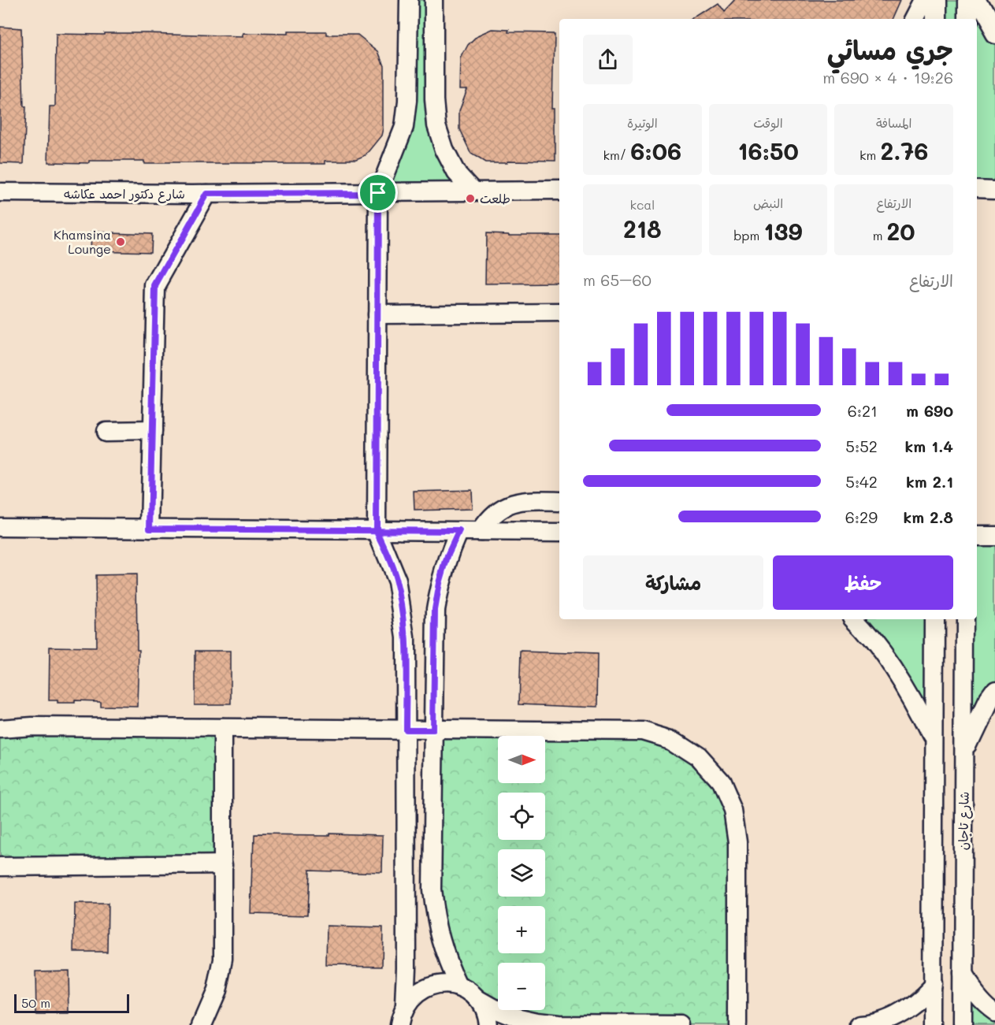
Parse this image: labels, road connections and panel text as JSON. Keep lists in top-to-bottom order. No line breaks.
{"streets":{"street":["شارع دكتور احمد عكاشه","شارع تاجان"]},"places":["طلعت","Khamsina Lounge"],"scale_bar":"50 m","north":"right","page":{"heading":["جري مسائي","19:26 · 4 × 690 m"],"stats":[["المسافة","2.76 km"],["الوقت","16:50"],["الوتيرة","6:06 /km"],["الارتفاع","20 m"],["النبض","139 bpm"],["kcal","218"]],"chart":["الارتفاع","60–65 m"],"list":[{"name":"690 m","note":"6:21"},{"name":"1.4 km","note":"5:52"},{"name":"2.1 km","note":"5:42"},{"name":"2.8 km","note":"6:29"}],"buttons":["حفظ","مشاركة"],"map_buttons":["+","−"],"scale":"50 m"}}
